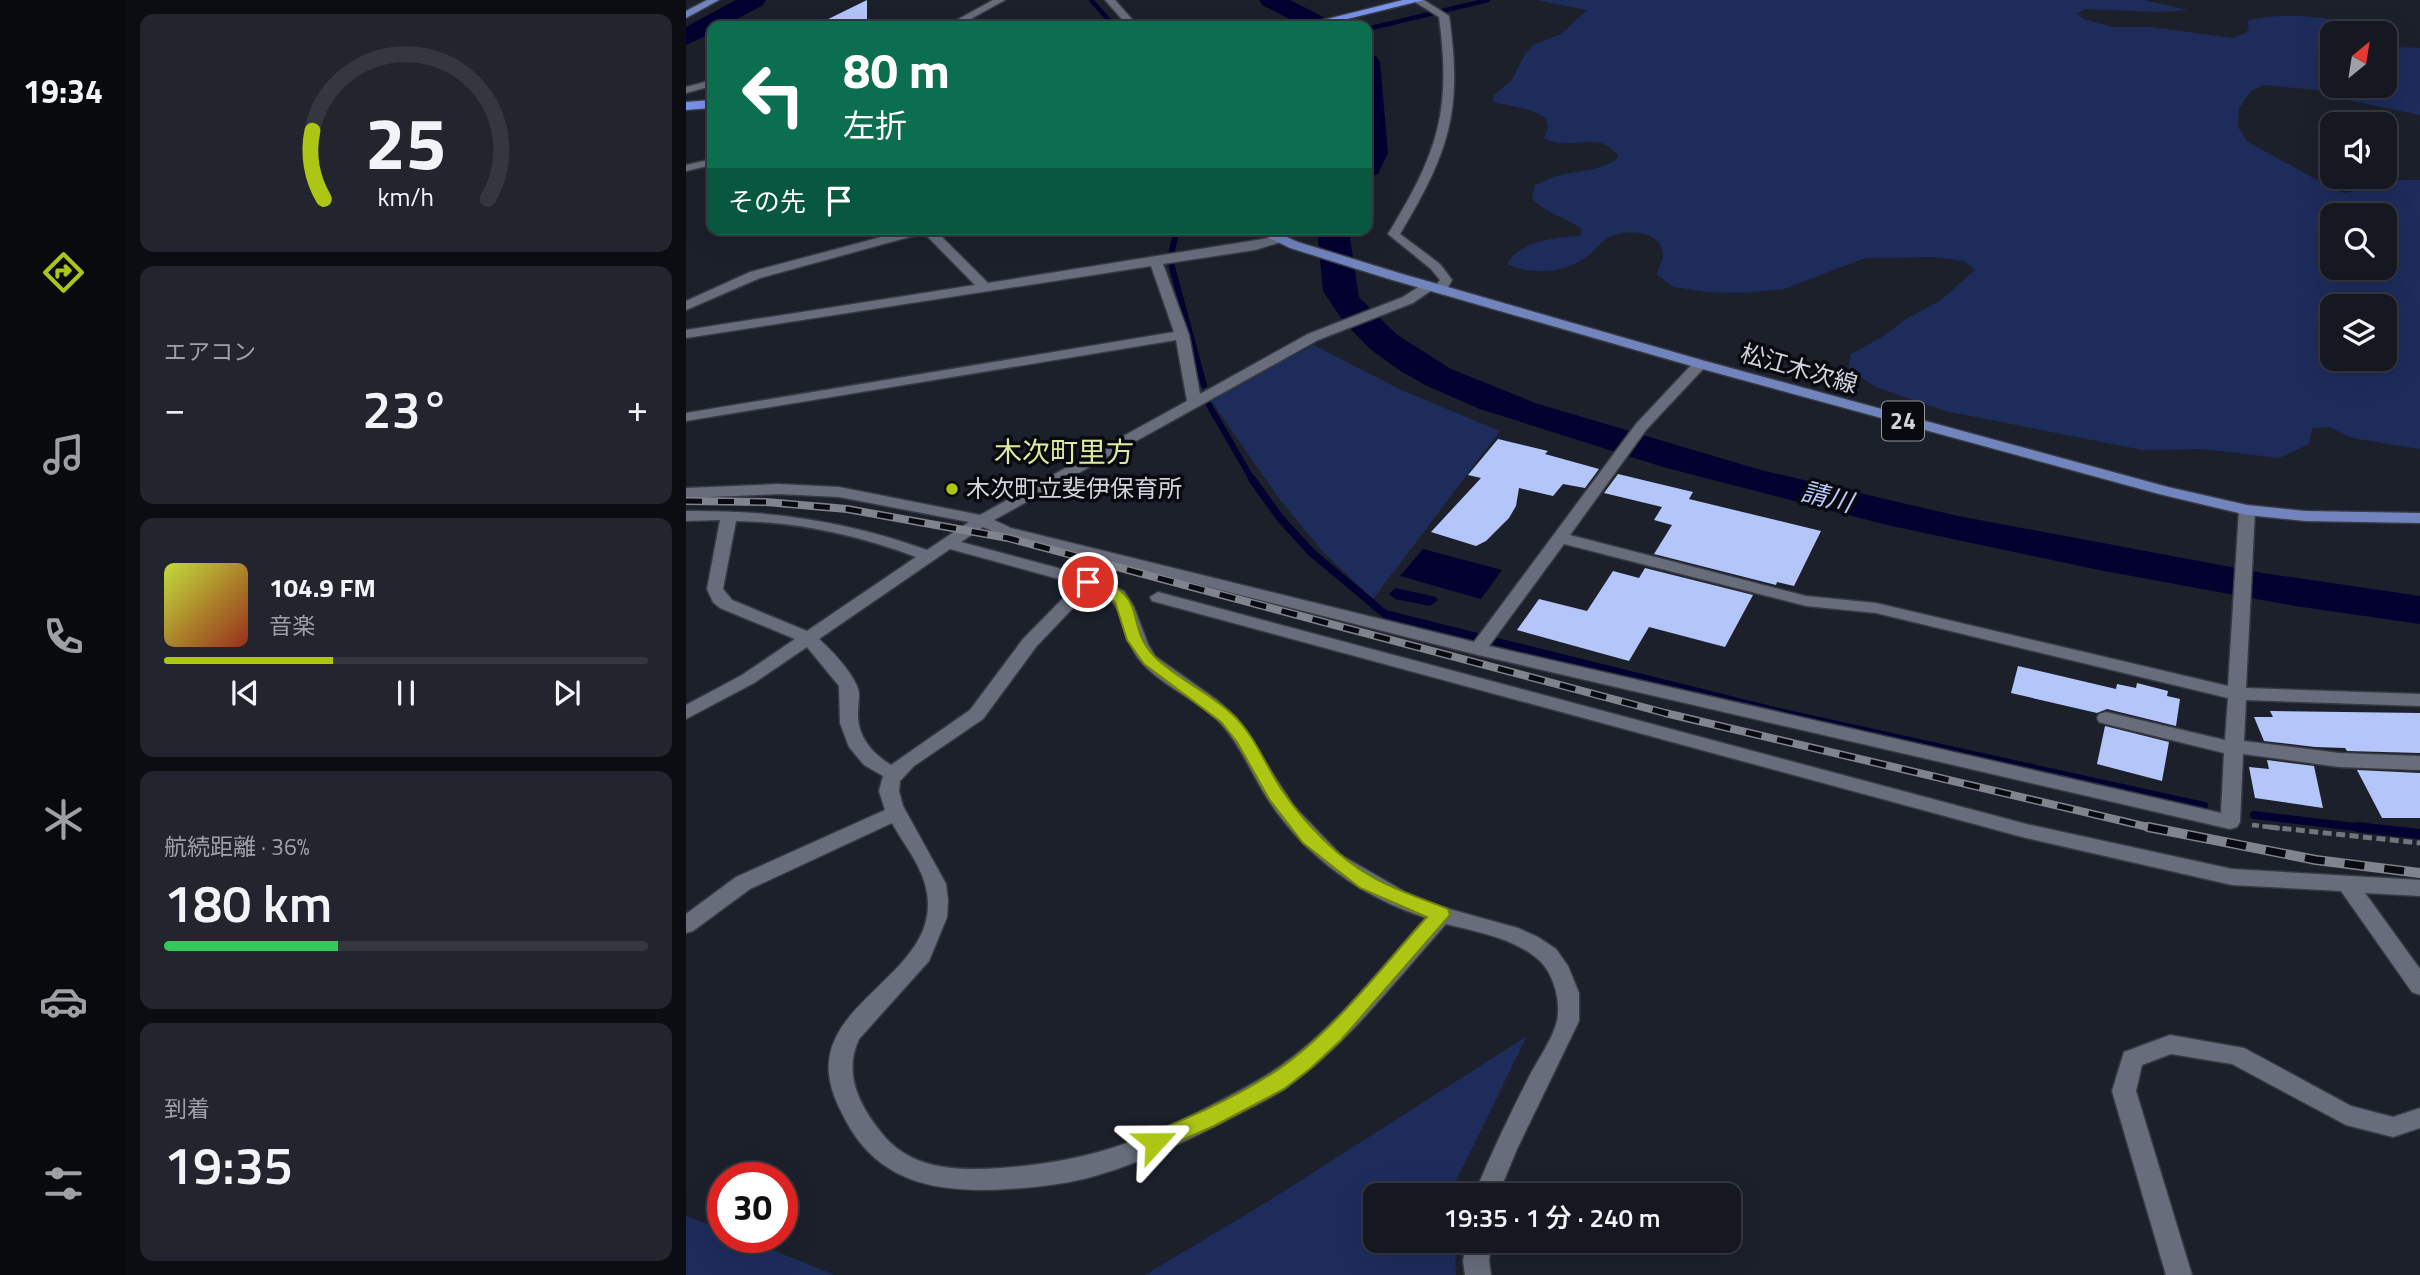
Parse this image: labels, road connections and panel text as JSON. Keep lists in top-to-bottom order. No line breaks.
{"streets":{"main road":["松江木次線","24"]},"districts":["木次町里方"],"water":["請川"],"places":["木次町立斐伊保育所"],"north":"top right","page":{"tabs":"19:34","turn":["80 m","左折"],"then":"その先","tile":["エアコン",["航続距離 · 36%","180 km"],["到着","19:35"]],"heat":["−","23°","+"],"song":["104.9 FM","音楽"],"limit":"30","trip":"19:35 · 1 分 · 240 m","gauge":["25","km/h"]}}
